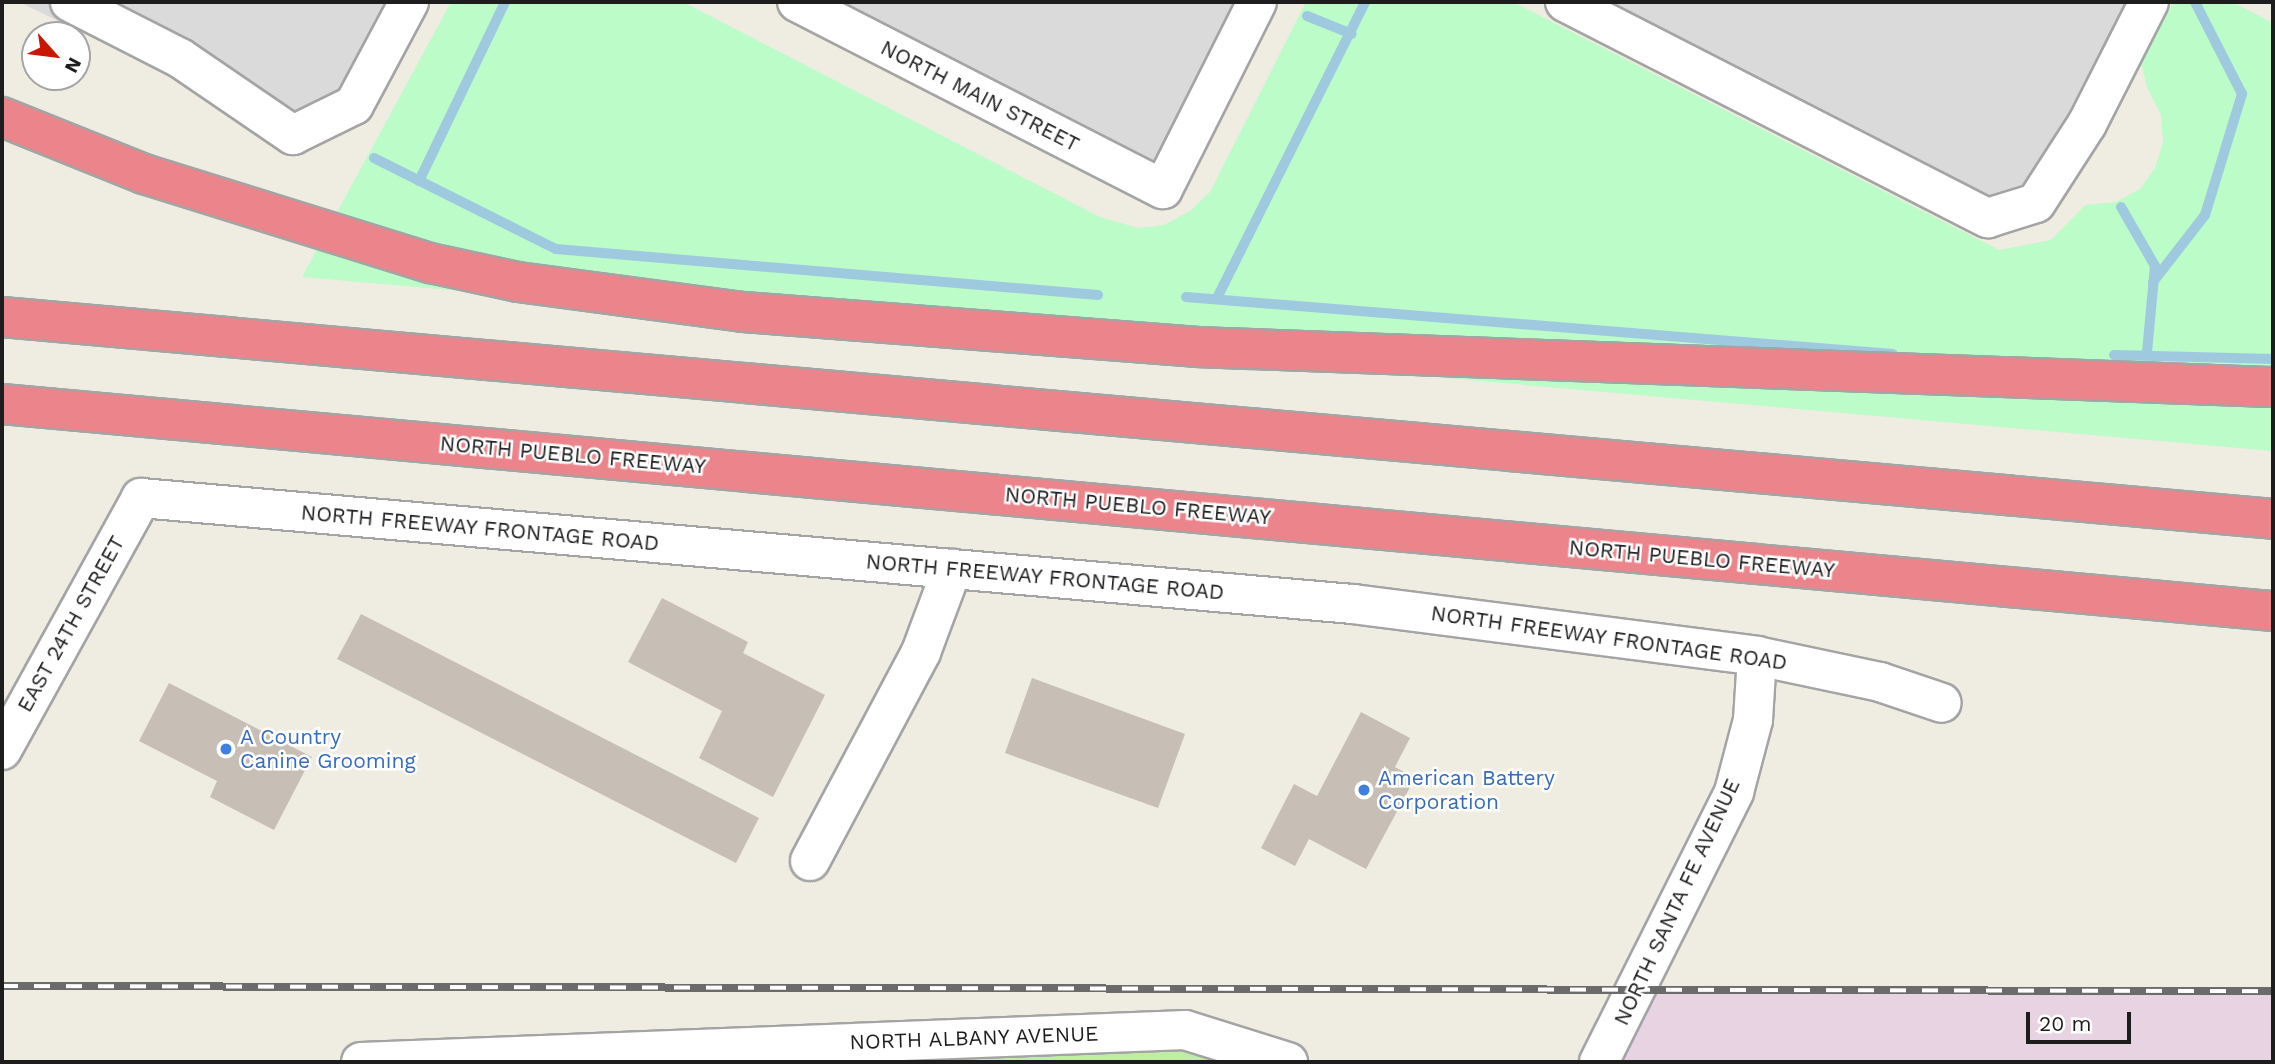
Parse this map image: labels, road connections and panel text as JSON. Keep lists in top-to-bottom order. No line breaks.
{"streets":{"highway":["NORTH PUEBLO FREEWAY"],"street":["NORTH MAIN STREET","NORTH FREEWAY FRONTAGE ROAD","EAST 24TH STREET","NORTH SANTA FE AVENUE","NORTH ALBANY AVENUE"]},"crossings":[["NORTH FREEWAY FRONTAGE ROAD","EAST 24TH STREET"],["NORTH FREEWAY FRONTAGE ROAD","NORTH SANTA FE AVENUE"]],"places":["A Country Canine Grooming","American Battery Corporation"],"scale_bar":"20 m","north":"bottom right"}
